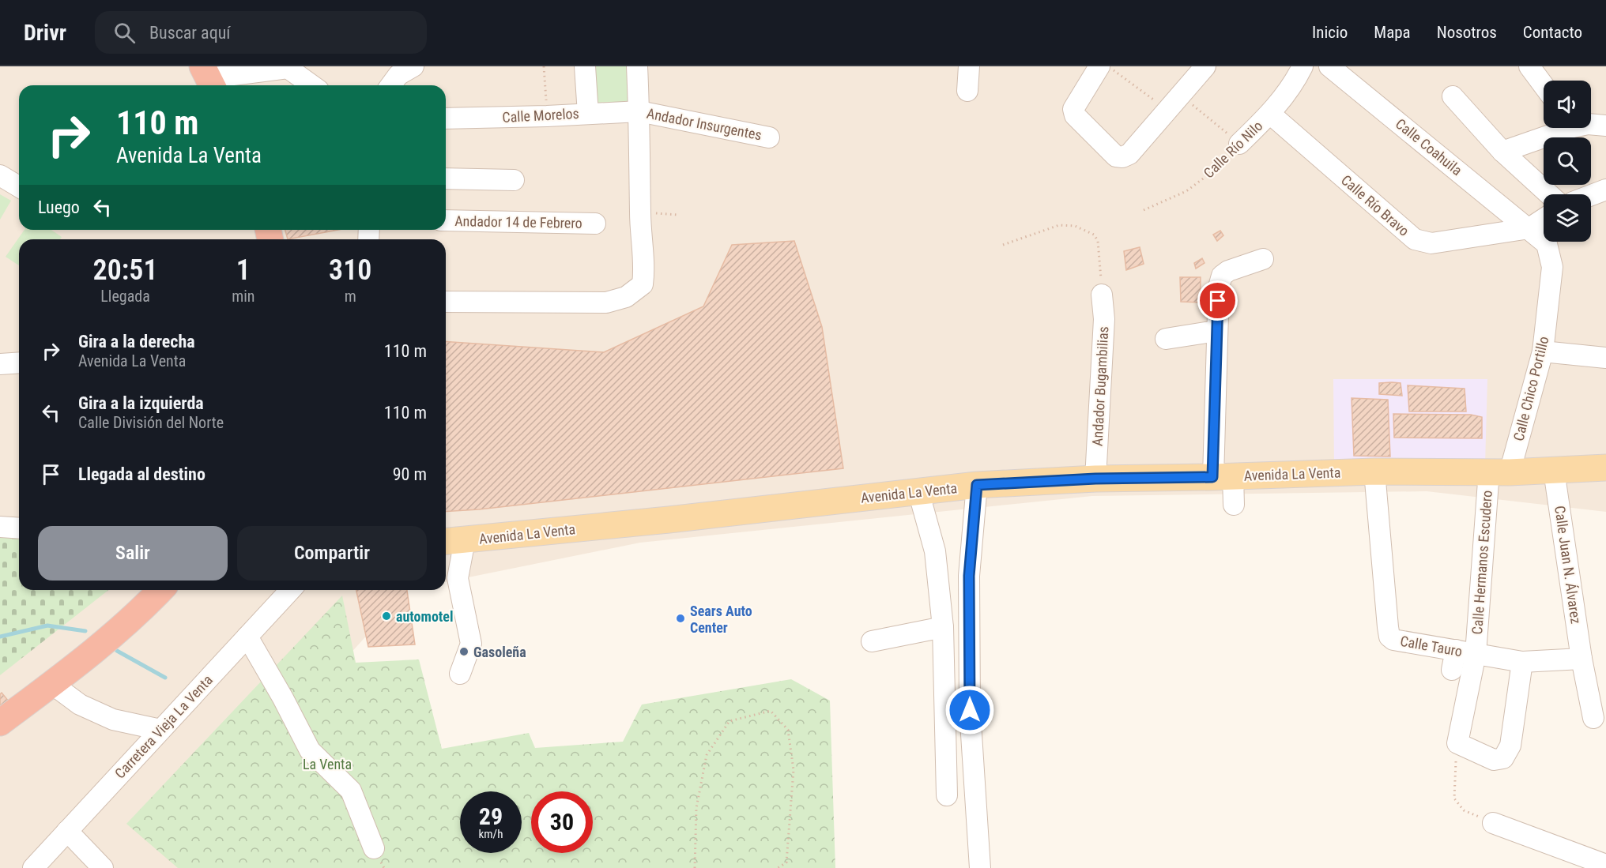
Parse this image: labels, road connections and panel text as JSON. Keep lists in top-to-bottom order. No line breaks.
{"streets":{"main road":["Avenida La Venta"],"street":["Calle Morelos","Andador Insurgentes","Calle Coahuila","Calle Río Nilo","Calle Río Bravo","Andador 14 de Febrero","Andador Bugambilias","Calle Chico Portillo","Calle Hermanos Escudero","Calle Juan N. Álvarez","Calle Tauro","Carretera Vieja La Venta"]},"crossings":[["Calle Morelos","Andador Insurgentes"],["Calle Coahuila","Calle Río Bravo"],["Calle Coahuila","Calle Chico Portillo"],["Calle Río Nilo","Calle Río Bravo"],["Calle Río Bravo","Calle Chico Portillo"],["Andador Bugambilias","Avenida La Venta"],["Calle Chico Portillo","Avenida La Venta"],["Calle Chico Portillo","Calle Hermanos Escudero"],["Avenida La Venta","Calle Hermanos Escudero"],["Avenida La Venta","Calle Juan N. Álvarez"],["Avenida La Venta","Calle Tauro"],["Calle Hermanos Escudero","Calle Tauro"],["Calle Juan N. Álvarez","Calle Tauro"]],"parks":["La Venta"],"places":["automotel","Sears Auto Center","Gasoleña"],"page":{"header":"Drivr","search":"Buscar aquí","nav":["Inicio","Mapa","Nosotros","Contacto"],"turn":["110 m","Avenida La Venta"],"then":"Luego","eta":["20:51","Llegada","1","min","310","m"],"list":[{"name":"Gira a la derecha","note":"Avenida La Venta","value":"110 m"},{"name":"Gira a la izquierda","note":"Calle División del Norte","value":"110 m"},{"name":"Llegada al destino","value":"90 m"}],"buttons":["Salir","Compartir"],"speed":"29 km/h","limit":"30"}}
